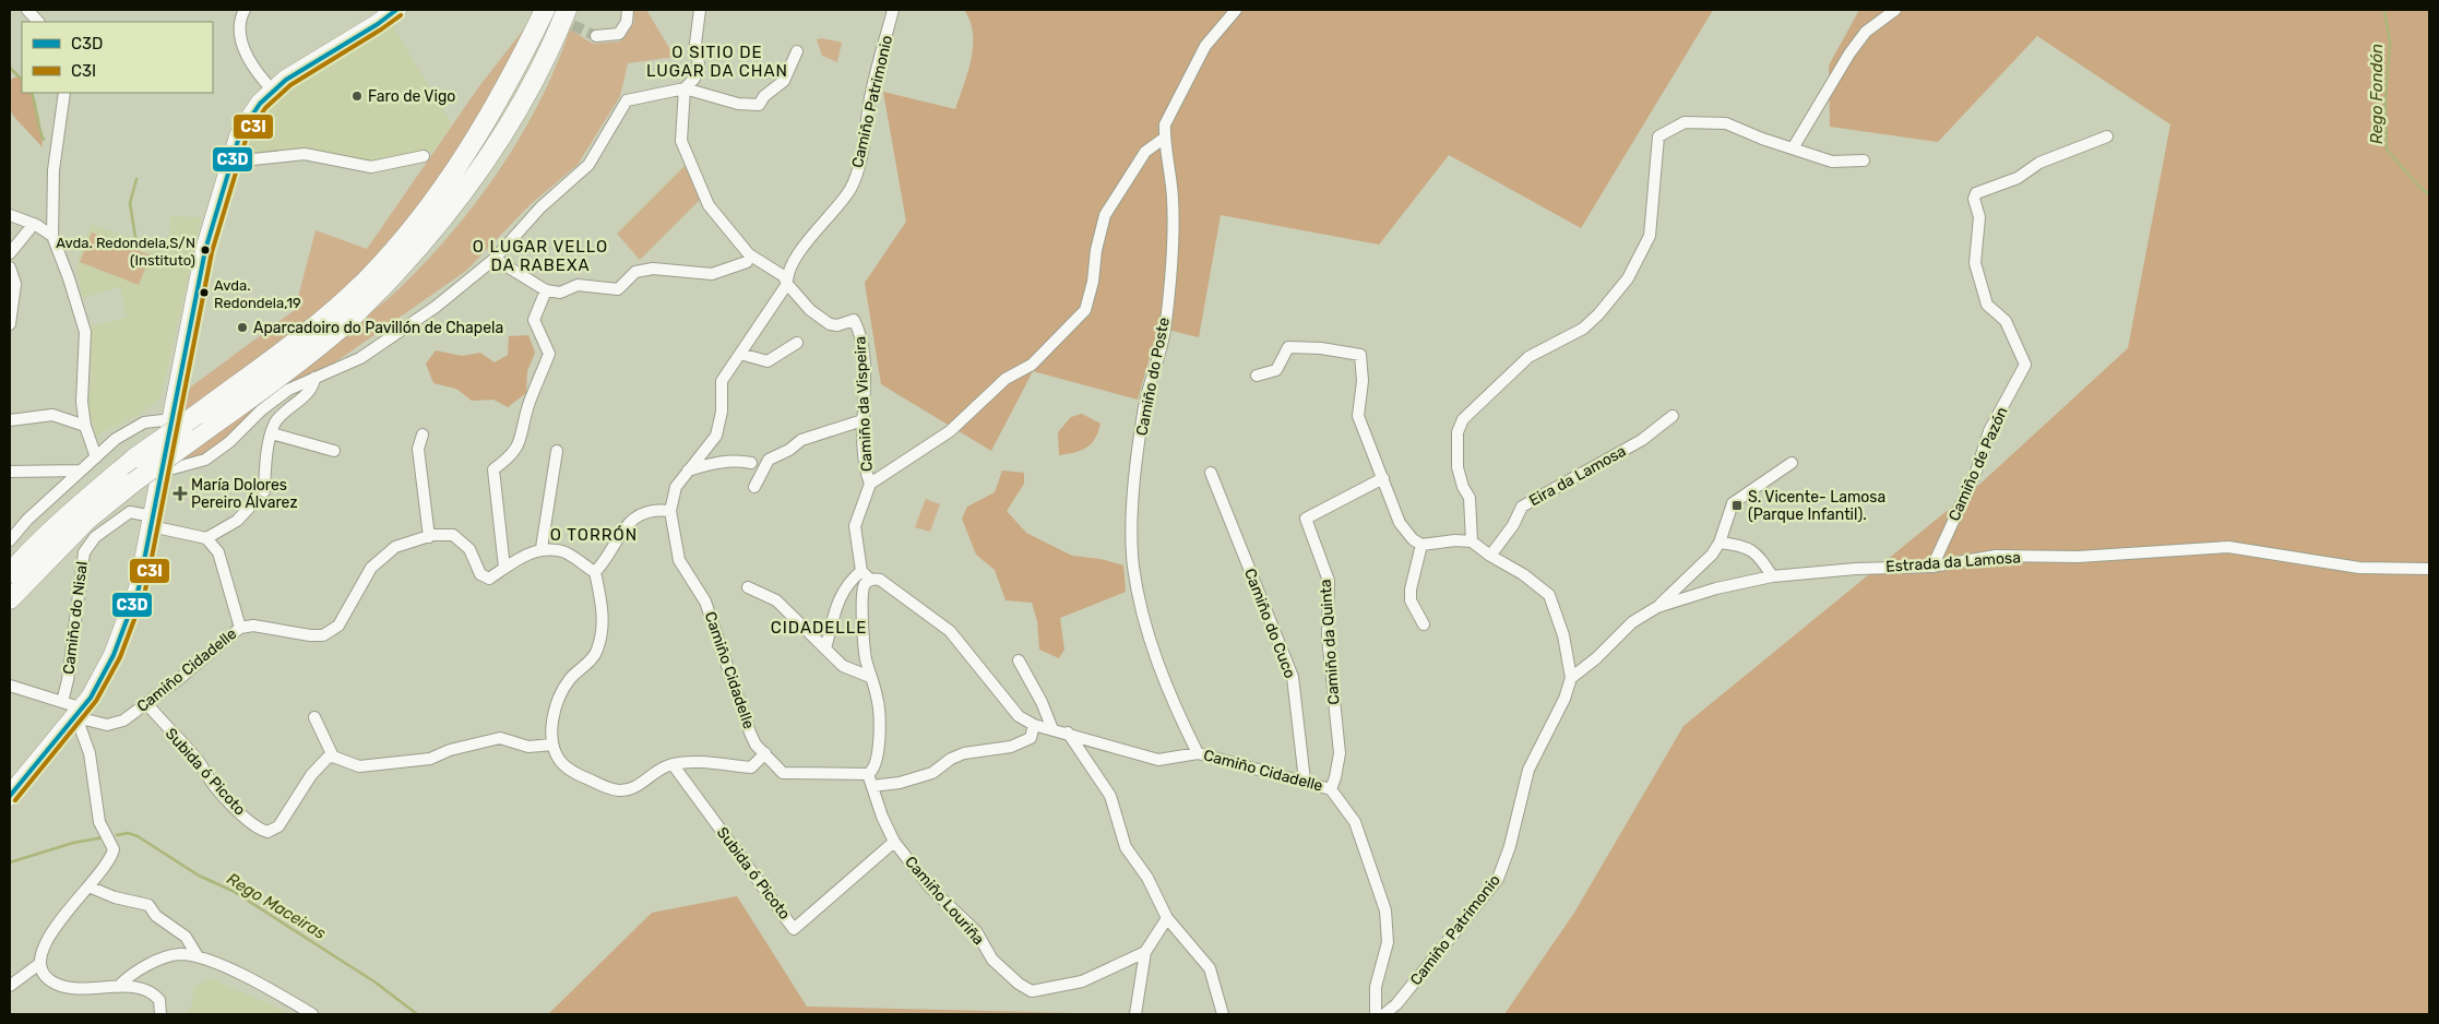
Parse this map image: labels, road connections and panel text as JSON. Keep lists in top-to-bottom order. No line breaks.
{"streets":{"street":["Camiño Patrimonio","Camiño do Poste","Camiño da Vispeira","Camiño de Pazón","Eira da Lamosa","Estrada da Lamosa","Camiño do Nisal","Camiño do Cuco","Camiño da Quinta","Camiño Cidadelle","Subida ó Picoto","Camiño Louriña"]},"crossings":[["Camiño Patrimonio","Camiño da Vispeira"],["Camiño Patrimonio","Eira da Lamosa"],["Camiño Patrimonio","Estrada da Lamosa"],["Camiño Patrimonio","Camiño Cidadelle"],["Camiño do Poste","Camiño Cidadelle"],["Camiño de Pazón","Estrada da Lamosa"],["Camiño do Nisal","Camiño Cidadelle"],["Camiño do Cuco","Camiño Cidadelle"],["Camiño da Quinta","Camiño Cidadelle"],["Camiño Cidadelle","Subida ó Picoto"],["Camiño Cidadelle","Camiño Louriña"],["Subida ó Picoto","Camiño Louriña"]],"districts":["O SITIO DE LUGAR DA CHAN","O LUGAR VELLO DA RABEXA","O TORRÓN","CIDADELLE"],"water":["Rego Fondón","Rego Maceiras"],"places":{"other":["Faro de Vigo","Avda. Redondela,S/N (Instituto)","Avda. Redondela,19","Aparcadoiro do Pavillón de Chapela"],"health":["María Dolores Pereiro Álvarez"],"transit":["S. Vicente- Lamosa (Parque Infantil)."]},"lines":["transit line C3D","transit line C3I"],"legend":["C3D","C3I"]}
